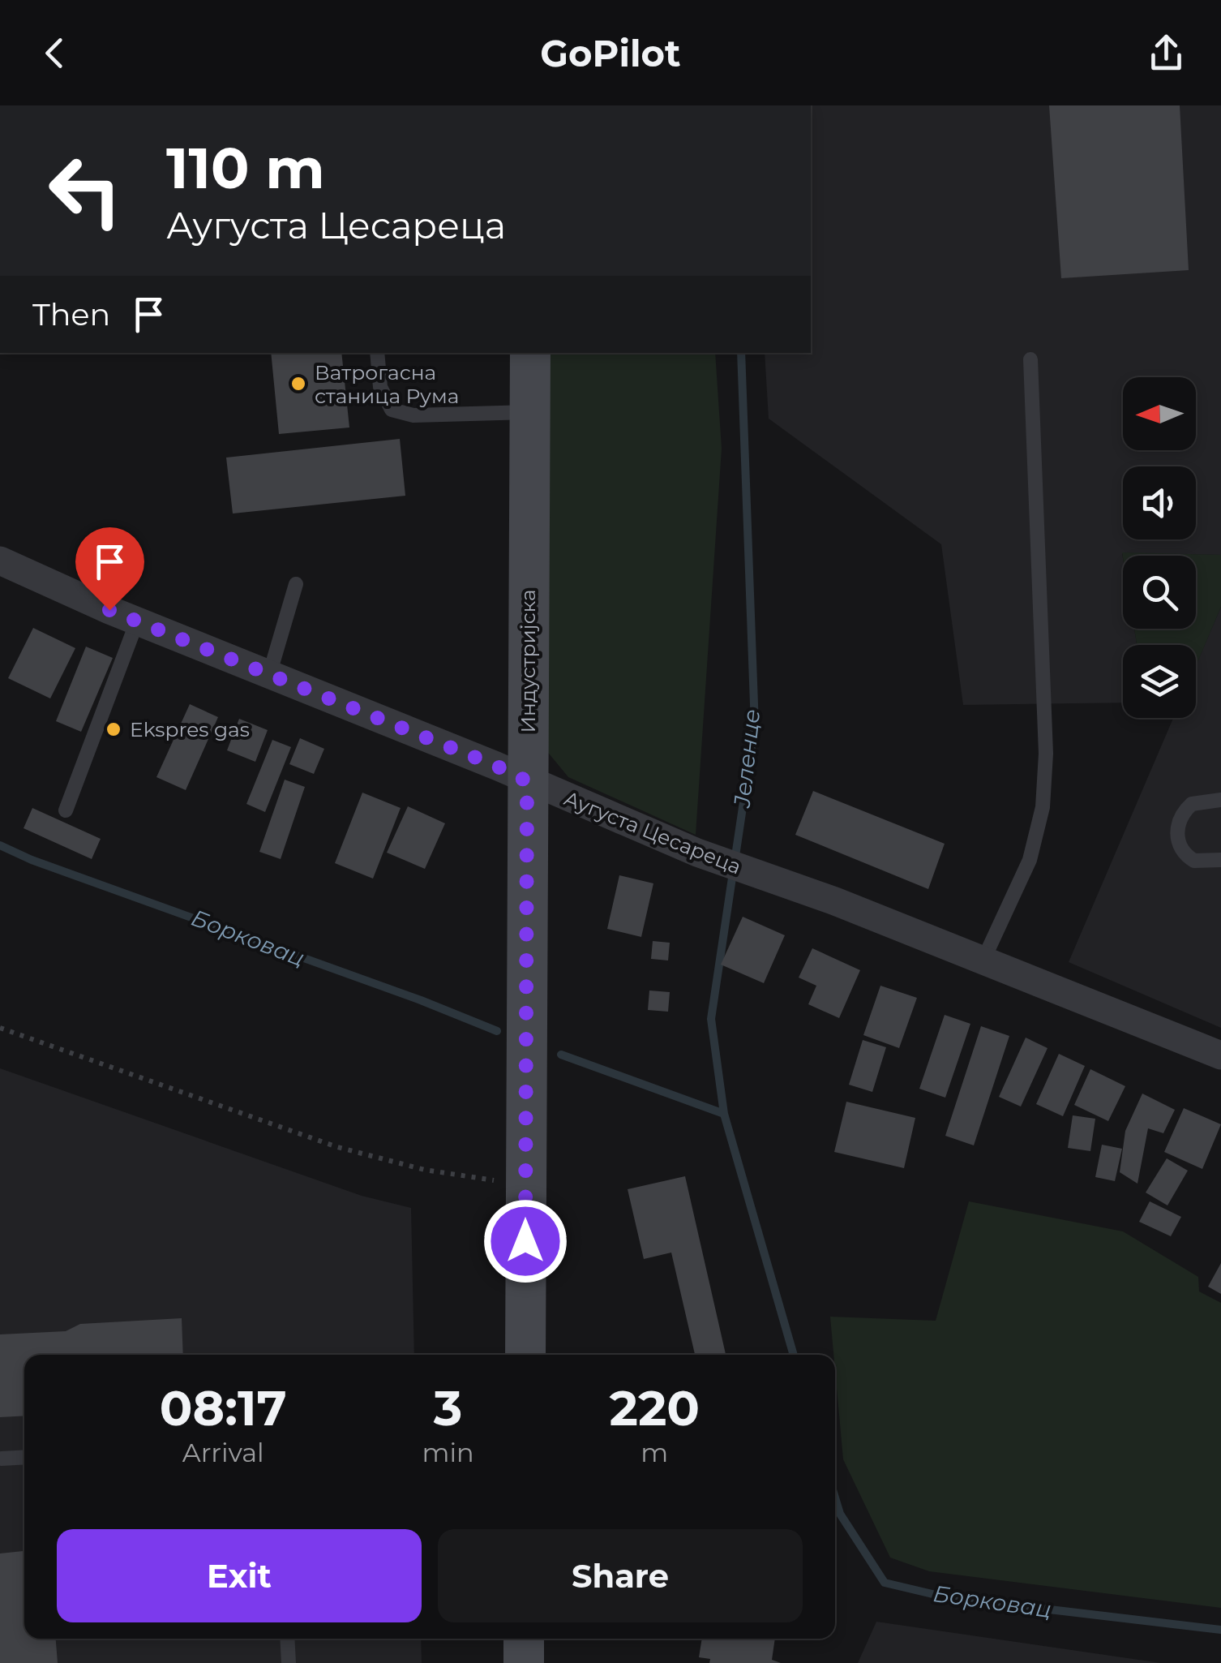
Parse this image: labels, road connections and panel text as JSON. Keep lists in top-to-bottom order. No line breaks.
{"streets":{"main road":["Индустријска"],"street":["Аугуста Цесареца"]},"crossings":[["Индустријска","Аугуста Цесареца"]],"water":["Јеленце","Борковац"],"places":["Ватрогасна станица Рума","Ekspres gas"],"north":"left","page":{"header":"GoPilot","turn":["110 m","Аугуста Цесареца"],"then":"Then","eta":["08:17","Arrival","3","min","220","m"],"buttons":["Exit","Share"]}}
